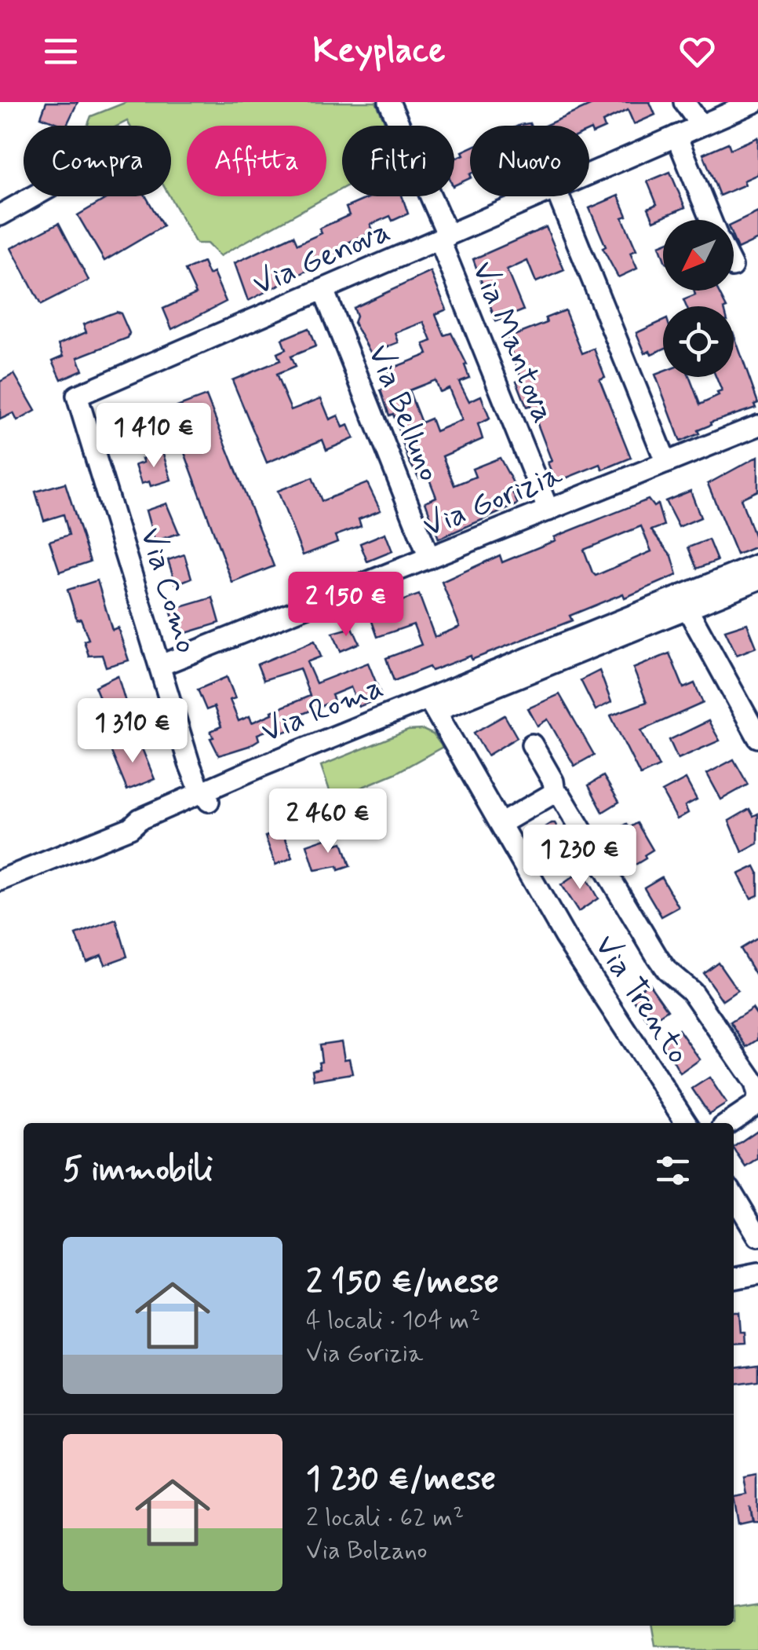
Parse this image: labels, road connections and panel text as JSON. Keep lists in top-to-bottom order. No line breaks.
{"streets":{"street":["Via Genova","Via Mantova","Via Belluno","Via Gorizia","Via Como","Via Roma","Via Trento"]},"crossings":[["Via Genova","Via Mantova"],["Via Genova","Via Belluno"],["Via Genova","Via Como"],["Via Mantova","Via Gorizia"],["Via Belluno","Via Gorizia"],["Via Gorizia","Via Como"],["Via Como","Via Roma"],["Via Roma","Via Trento"]],"north":"bottom left","page":{"header":"Keyplace","chip":["Compra","Affitta","Filtri","Nuovo"],"price":["1 410 €","2 150 €","1 310 €","2 460 €","1 230 €"],"heading":"5 immobili","list":[{"name":"2 150 €/mese","note":"4 locali · 104 m² · Via Gorizia"},{"name":"1 230 €/mese","note":"2 locali · 62 m² · Via Bolzano"}]}}
